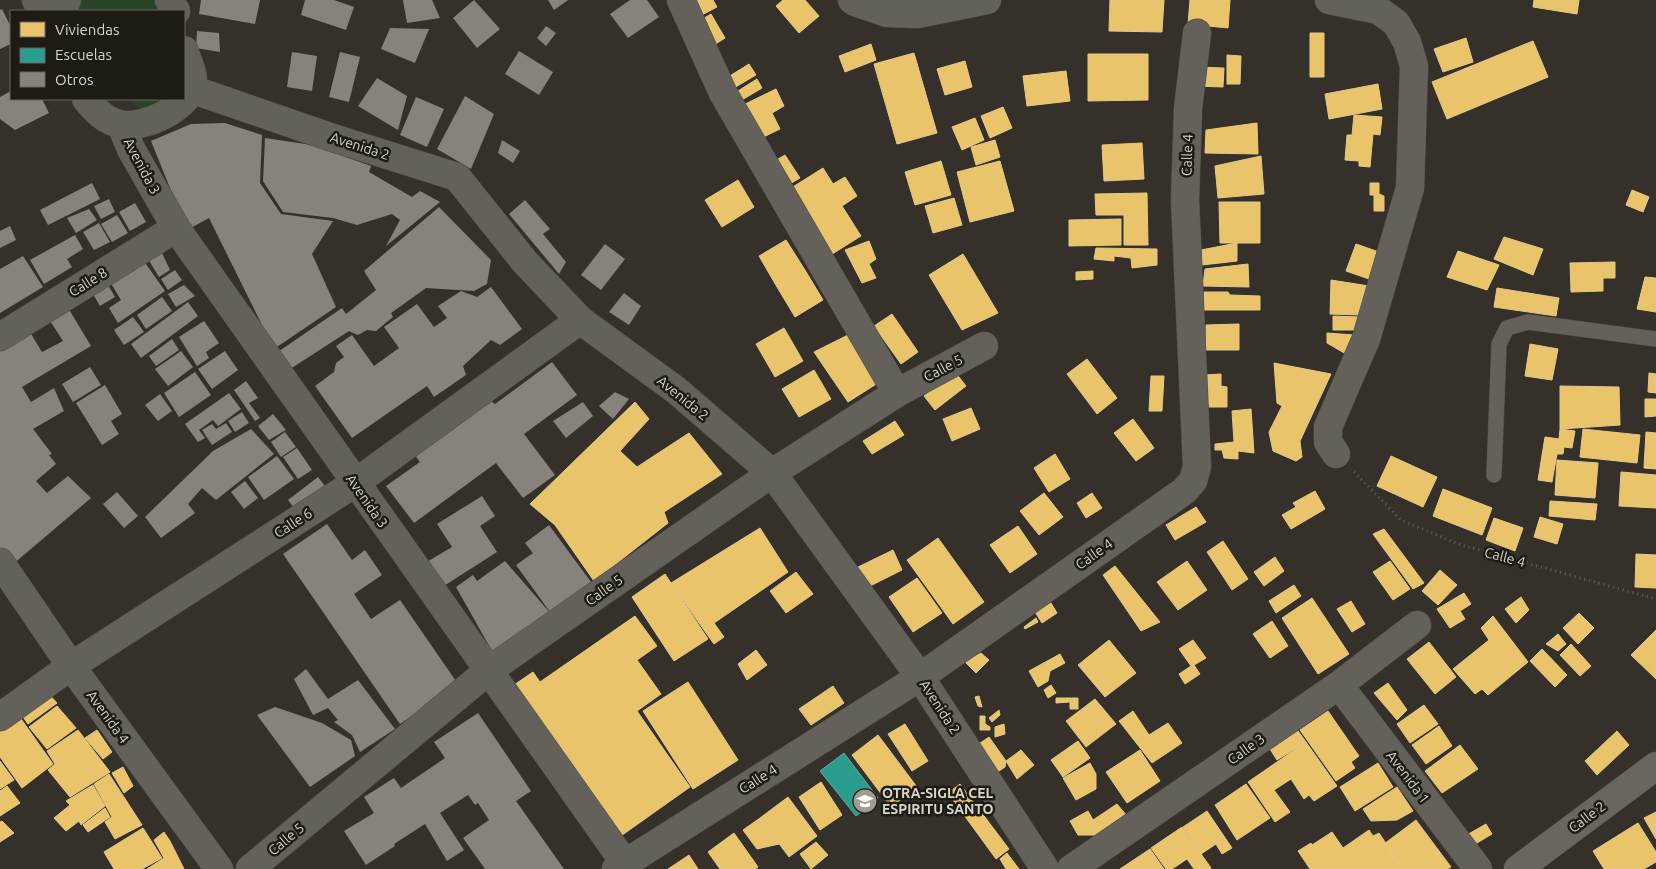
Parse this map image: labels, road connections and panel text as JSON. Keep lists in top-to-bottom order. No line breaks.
{"streets":{"main road":["Calle 2"],"street":["Avenida 2","Calle 4","Avenida 3","Calle 8","Calle 5","Calle 6","Avenida 4","Calle 3","Avenida 1"]},"crossings":[["Avenida 2","Calle 4"],["Avenida 2","Calle 5"],["Avenida 2","Calle 6"],["Calle 4","Avenida 3"],["Avenida 3","Calle 8"],["Avenida 3","Calle 5"],["Avenida 3","Calle 6"],["Calle 6","Avenida 4"],["Calle 3","Avenida 1"]],"places":{"school or university":["OTRA-SIGLA CEL ESPIRITU SANTO"]},"legend":["Viviendas","Escuelas","Otros"]}
